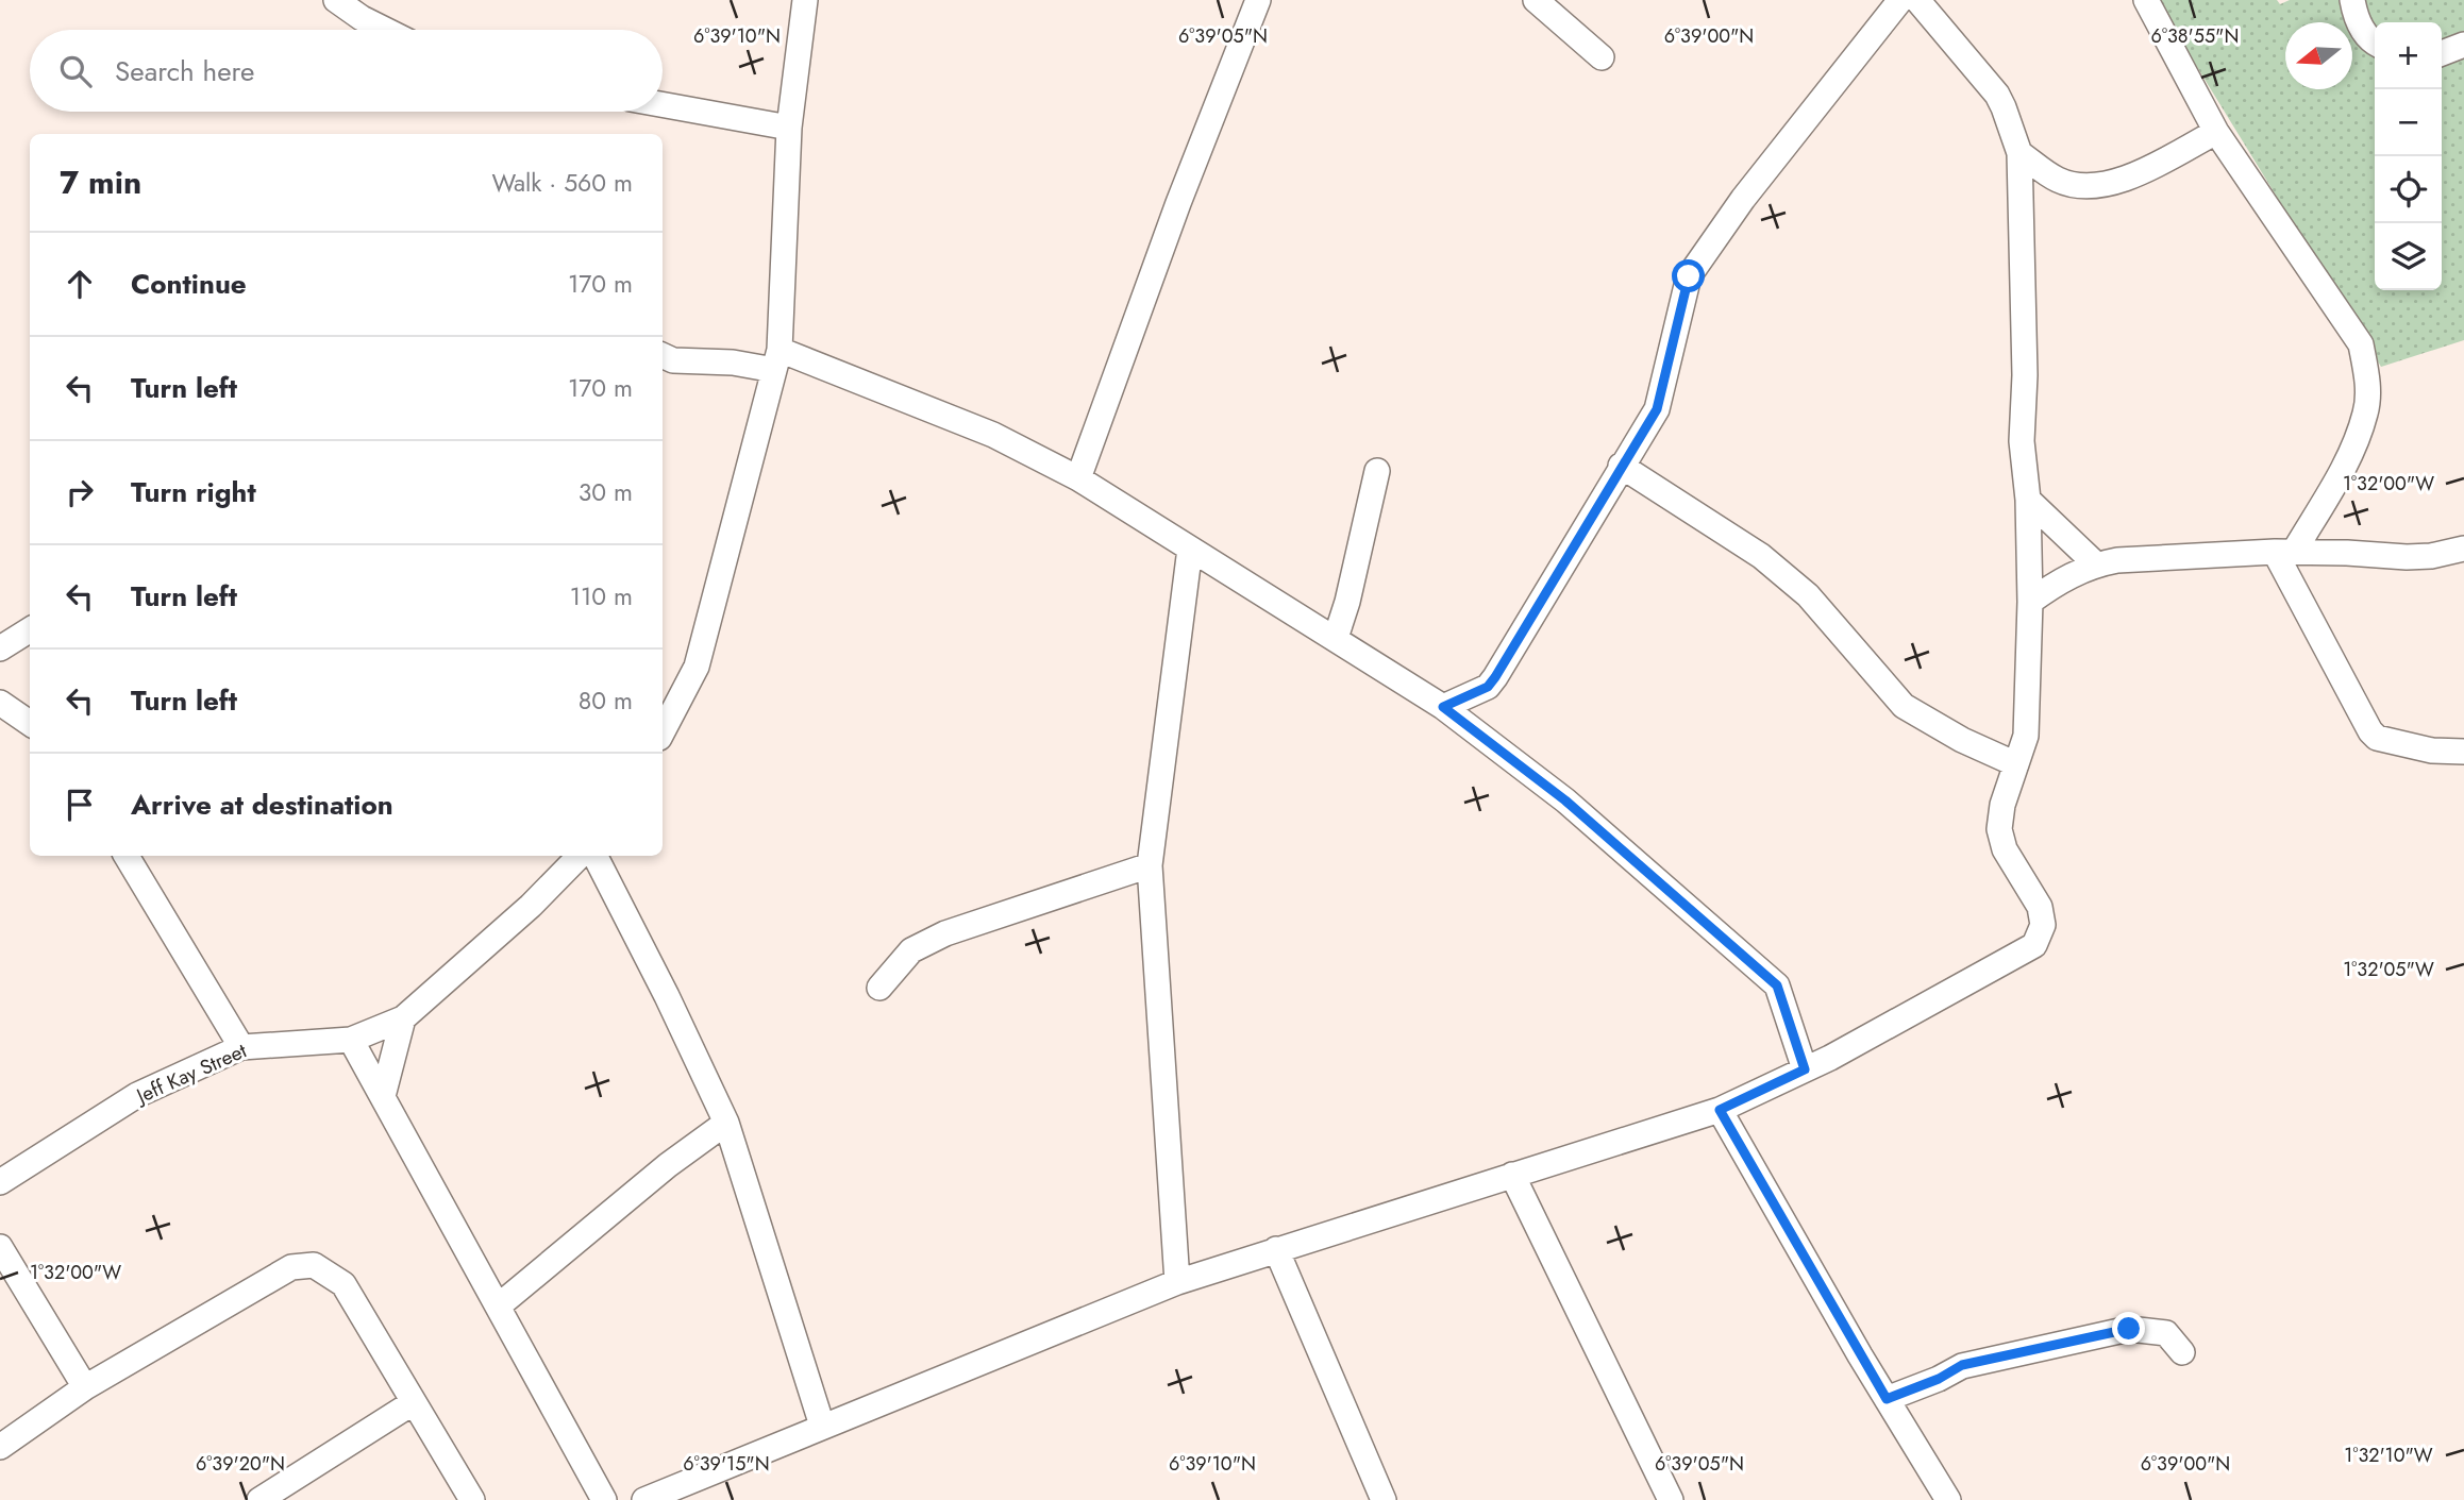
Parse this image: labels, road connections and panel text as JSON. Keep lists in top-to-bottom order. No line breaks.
{"streets":{"street":["Jeff Kay Street"]},"north":"left","page":{"map_buttons":["+","−"],"search":"Search here","heading":["7 min","Walk · 560 m"],"list":[["Continue","170 m"],["Turn left","170 m"],["Turn right","30 m"],["Turn left","110 m"],["Turn left","80 m"],"Arrive at destination"]},"coordinates":["6°39'10\"N","6°39'05\"N","6°39'00\"N","6°38'55\"N","1°32'00\"W","1°32'05\"W","1°32'10\"W","6°39'20\"N","6°39'15\"N"]}
